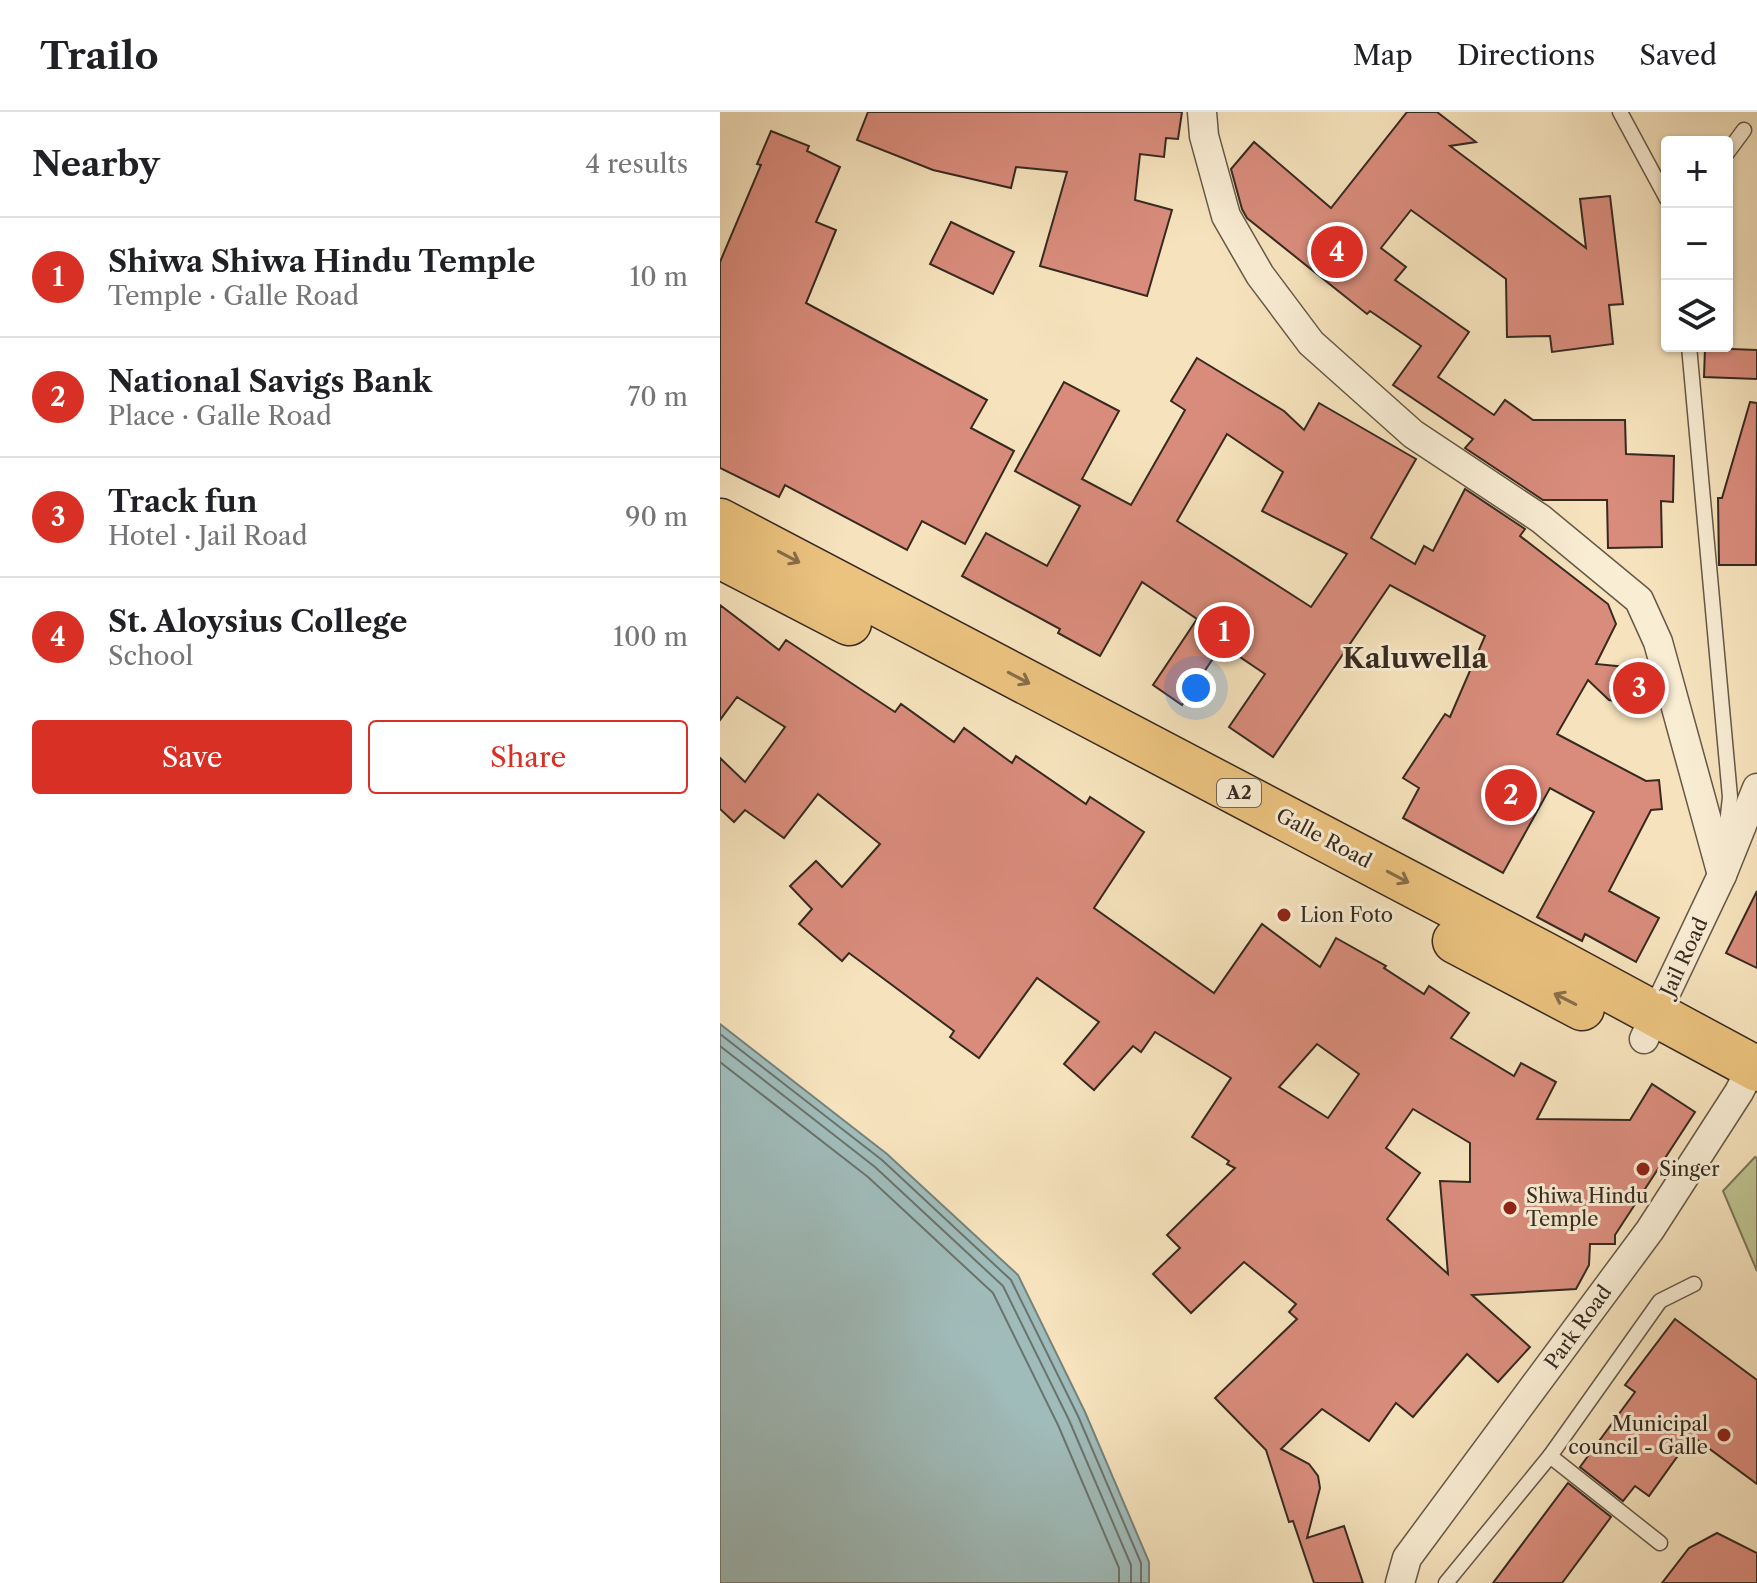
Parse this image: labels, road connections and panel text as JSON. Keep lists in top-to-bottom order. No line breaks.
{"streets":{"highway":["A2","Galle Road"],"street":["Jail Road","Park Road"]},"crossings":[["Galle Road","Jail Road"],["Galle Road","Park Road"]],"districts":["Kaluwella"],"places":["Lion Foto","Singer","Shiwa Hindu Temple","Municipal council - Galle"],"page":{"header":"Trailo","nav":["Map","Directions","Saved"],"heading":["Nearby","4 results"],"map_buttons":["+","−"],"list":[{"mark":"1","name":"Shiwa Shiwa Hindu Temple","note":"Temple · Galle Road","value":"10 m"},{"mark":"2","name":"National Savigs Bank","note":"Place · Galle Road","value":"70 m"},{"mark":"3","name":"Track fun","note":"Hotel · Jail Road","value":"90 m"},{"mark":"4","name":"St. Aloysius College","note":"School","value":"100 m"}],"pins":["4","1","3","2"],"buttons":["Save","Share"]}}
